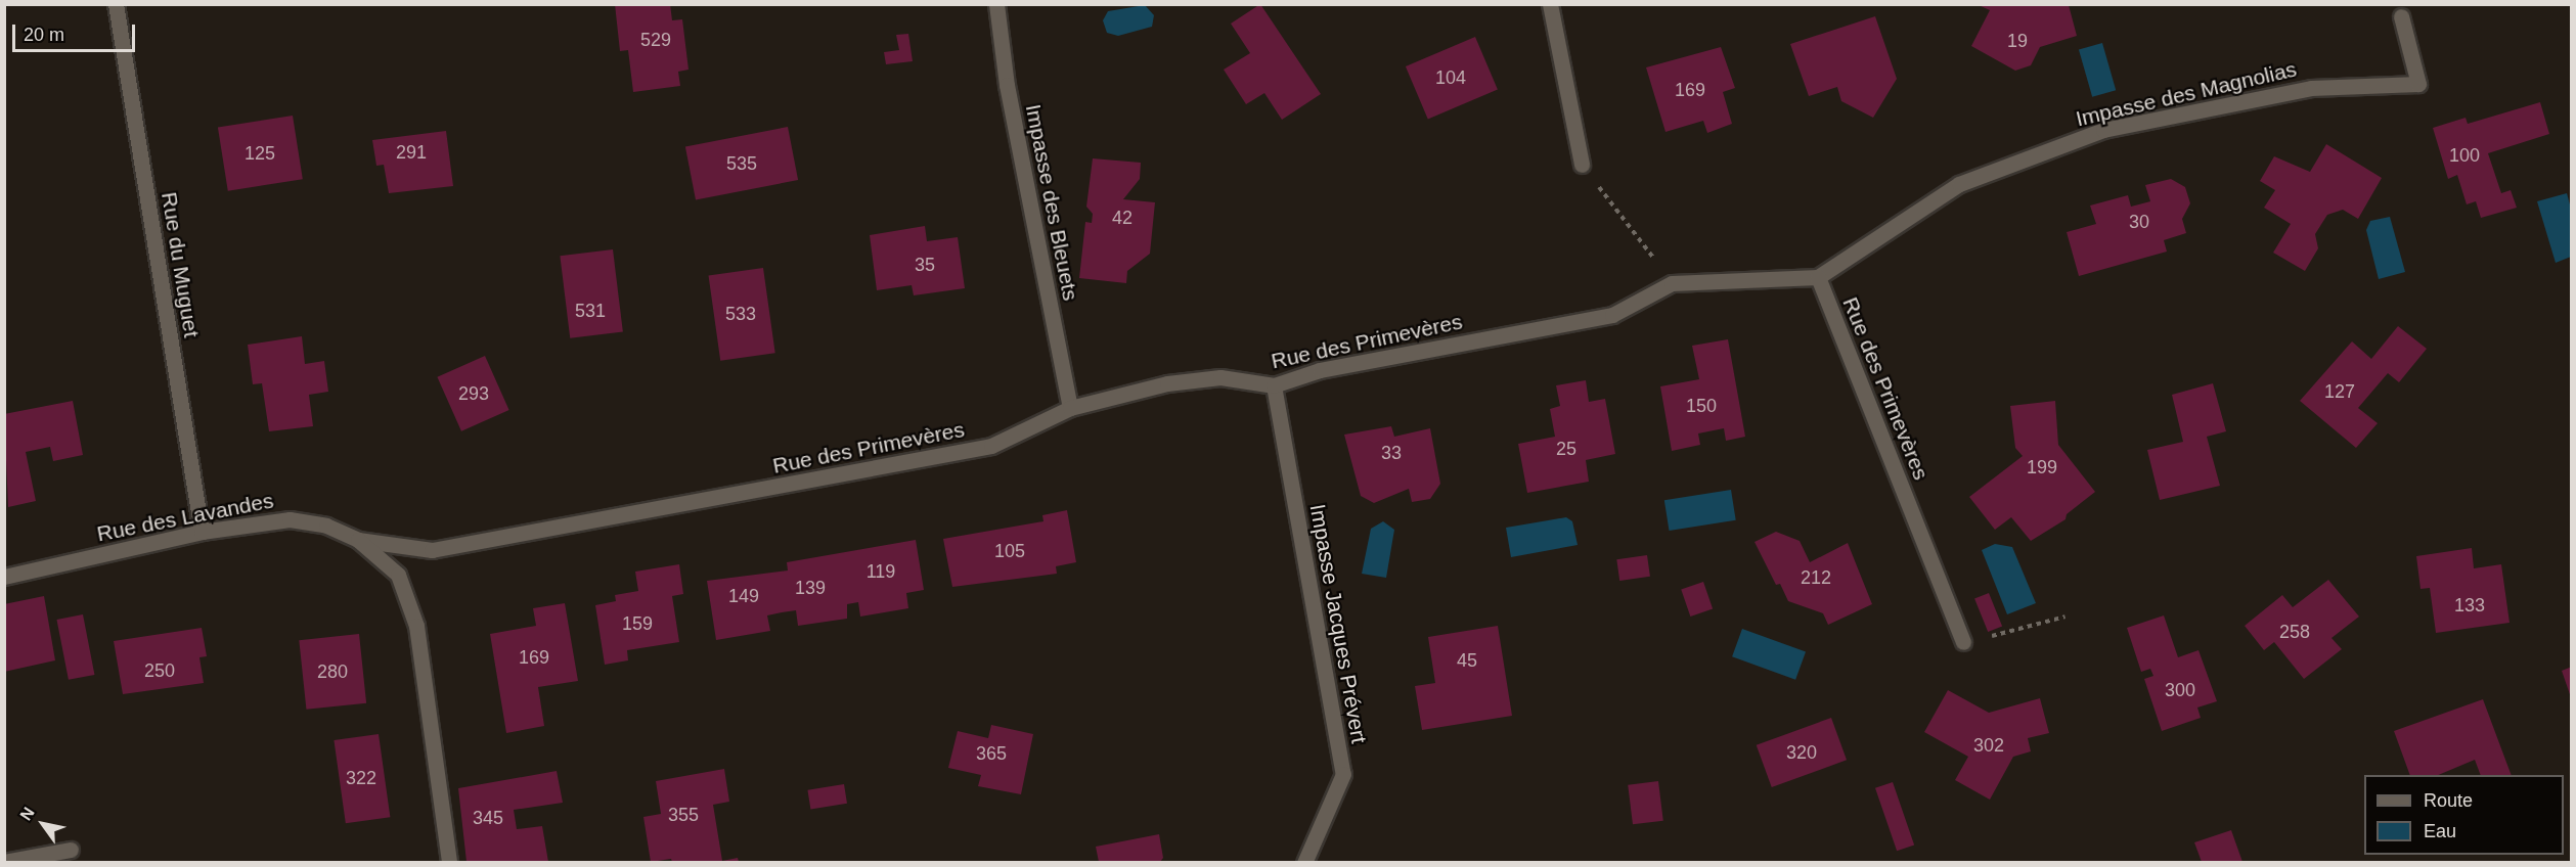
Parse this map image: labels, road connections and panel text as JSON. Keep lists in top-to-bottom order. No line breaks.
{"streets":{"street":["Impasse des Magnolias","Impasse des Bleuets","Rue du Muguet","Rue des Primevères","Rue des Lavandes","Impasse Jacques Prévert"]},"crossings":[["Impasse des Magnolias","Rue des Primevères"],["Impasse des Bleuets","Rue des Primevères"],["Rue du Muguet","Rue des Lavandes"],["Rue des Primevères","Rue des Lavandes"],["Rue des Primevères","Impasse Jacques Prévert"]],"house_numbers":["529","19","104","169","291","125","100","535","42","30","35","531","533","127","293","150","25","33","199","105","119","212","139","149","133","159","258","169","45","250","280","300","302","320","365","322","355","345"],"legend":["Route","Eau"],"scale_bar":"20 m","north":"top left"}
